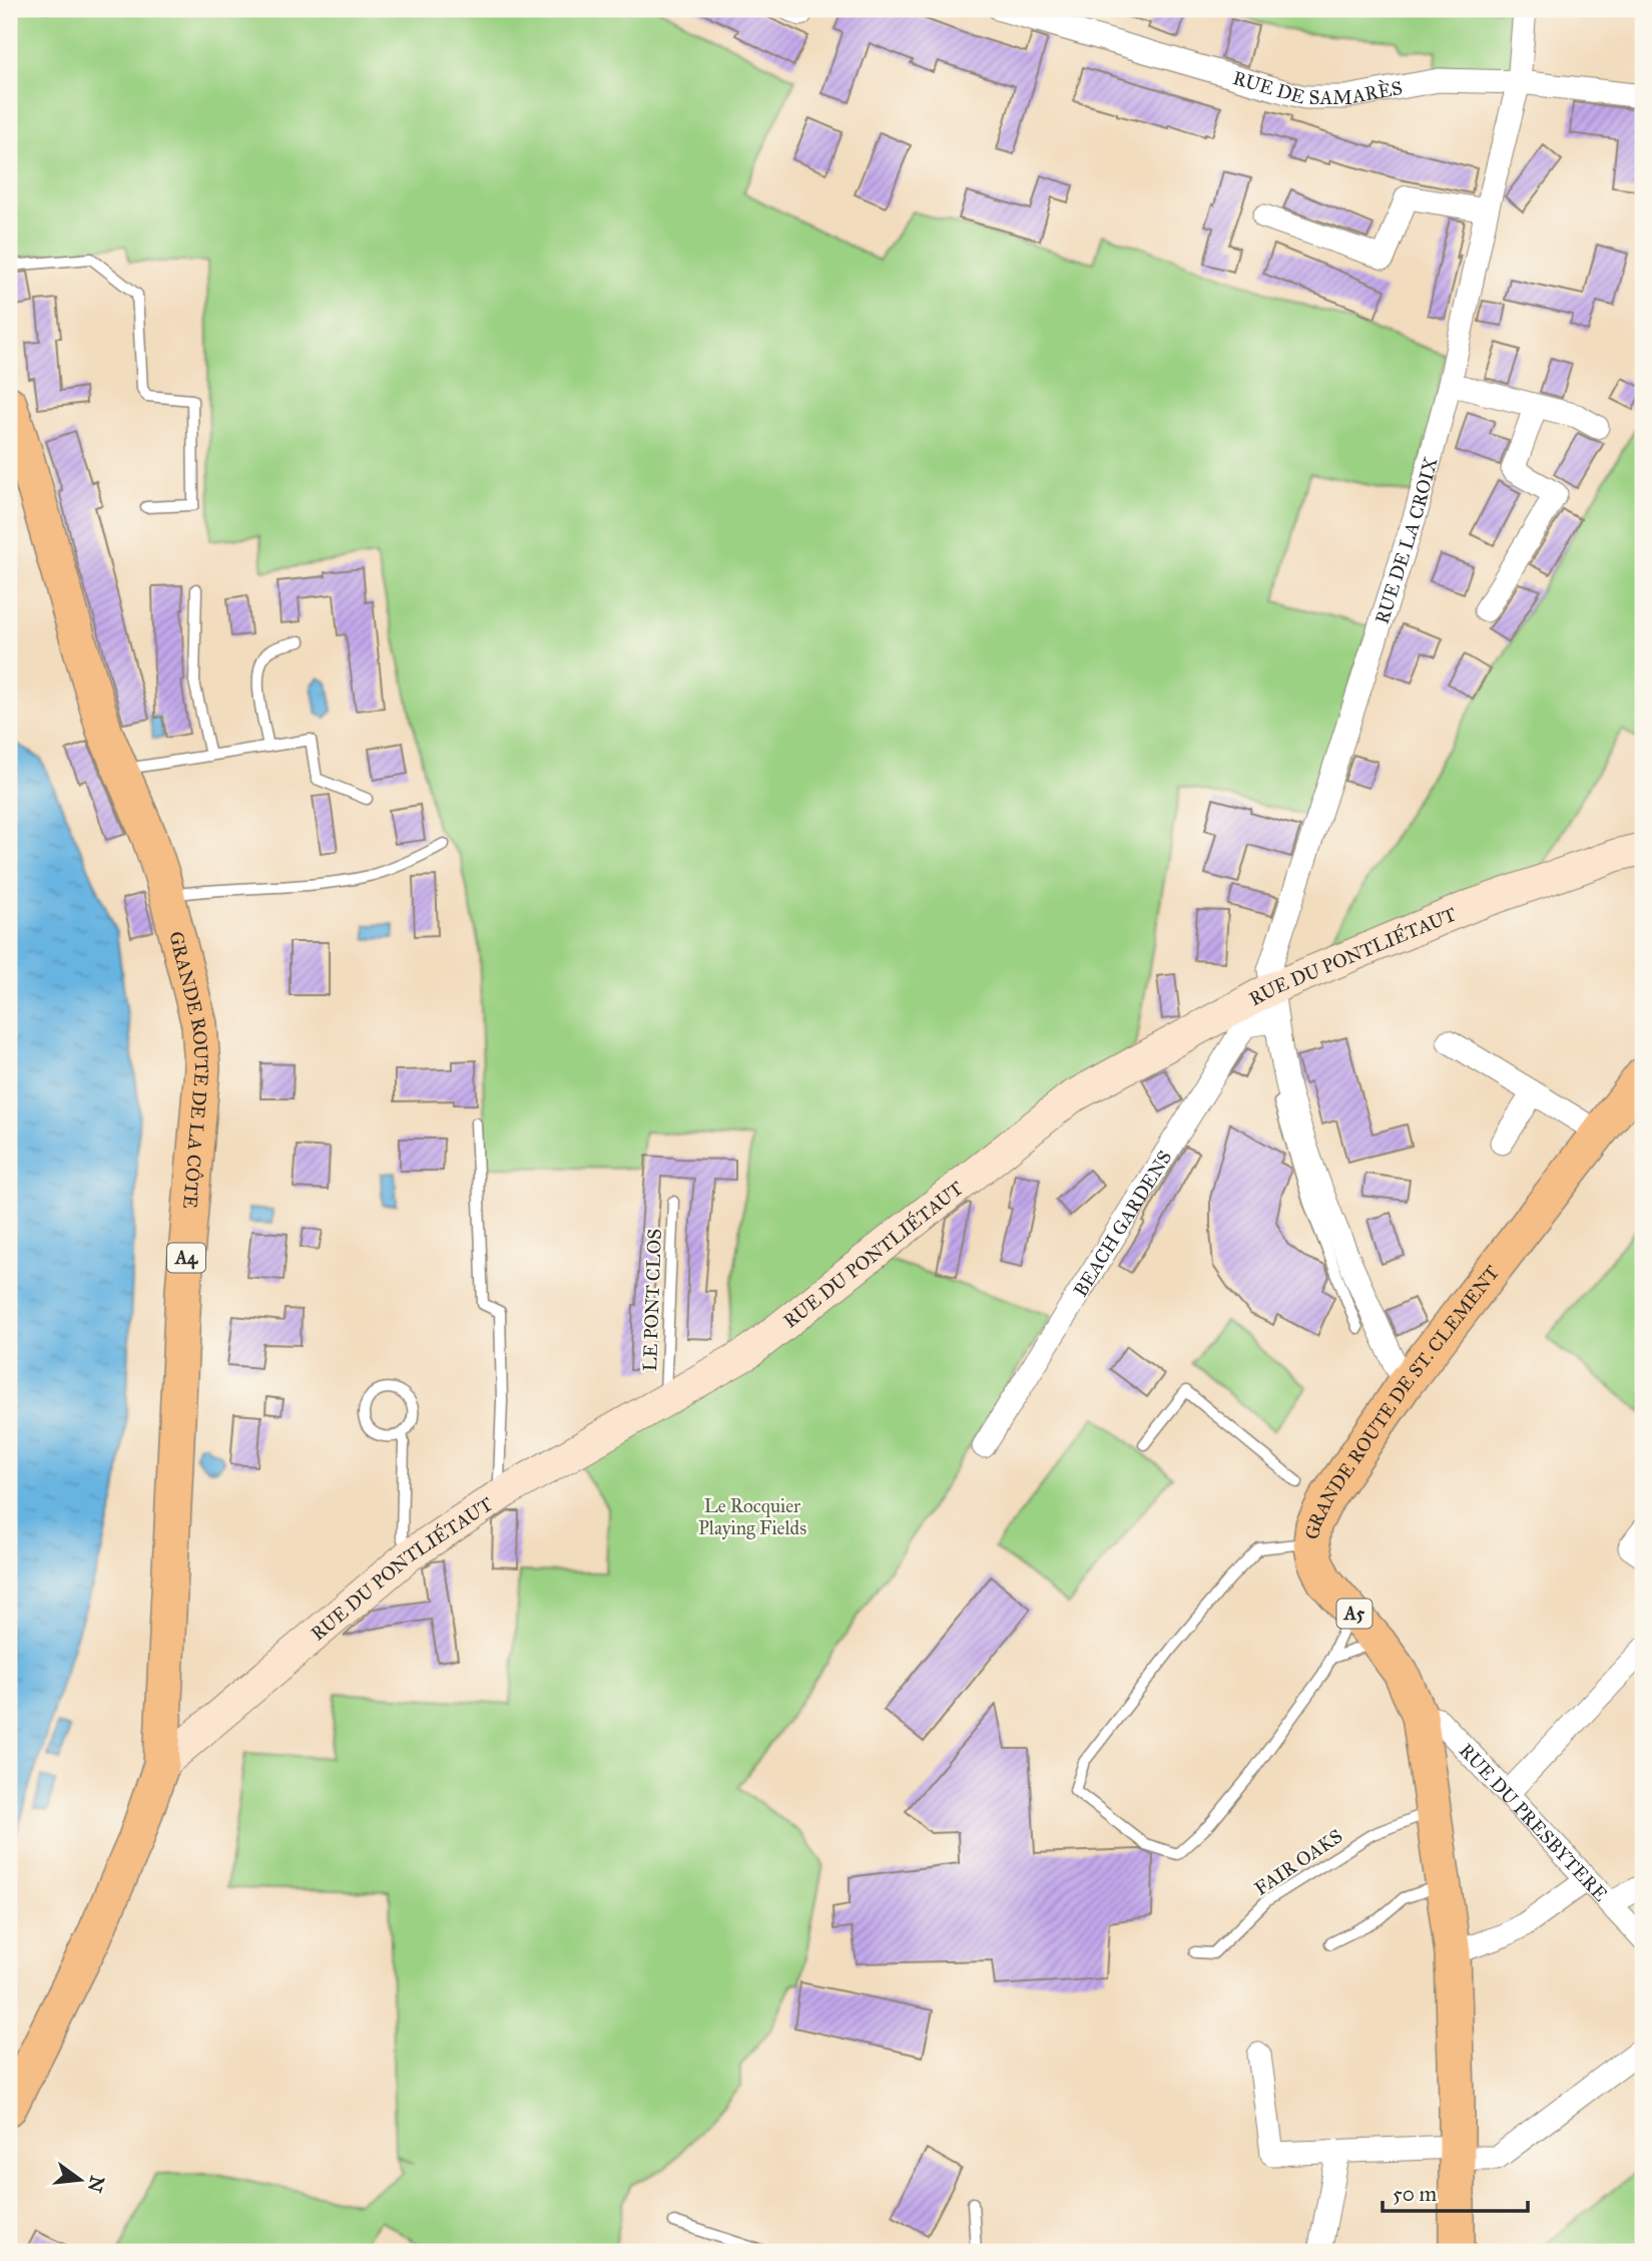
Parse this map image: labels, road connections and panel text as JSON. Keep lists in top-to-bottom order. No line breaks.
{"streets":{"main road":["RUE DU PONTLIÉTAUT","GRANDE ROUTE DE LA CÔTE","A4","GRANDE ROUTE DE ST. CLEMENT","A5"],"street":["RUE DE SAMARÈS","RUE DE LA CROIX","BEACH GARDENS","RUE DU PRESBYTERE"],"lane":["LE PONT CLOS","FAIR OAKS"]},"crossings":[["RUE DE SAMARÈS","RUE DE LA CROIX"],["RUE DE LA CROIX","RUE DU PONTLIÉTAUT"],["RUE DE LA CROIX","BEACH GARDENS"],["RUE DE LA CROIX","GRANDE ROUTE DE ST. CLEMENT"],["RUE DU PONTLIÉTAUT","GRANDE ROUTE DE LA CÔTE"],["RUE DU PONTLIÉTAUT","LE PONT CLOS"],["GRANDE ROUTE DE ST. CLEMENT","RUE DU PRESBYTERE"],["GRANDE ROUTE DE ST. CLEMENT","FAIR OAKS"]],"parks":["Le Rocquier Playing Fields"],"scale_bar":"50 m","north":"right"}
